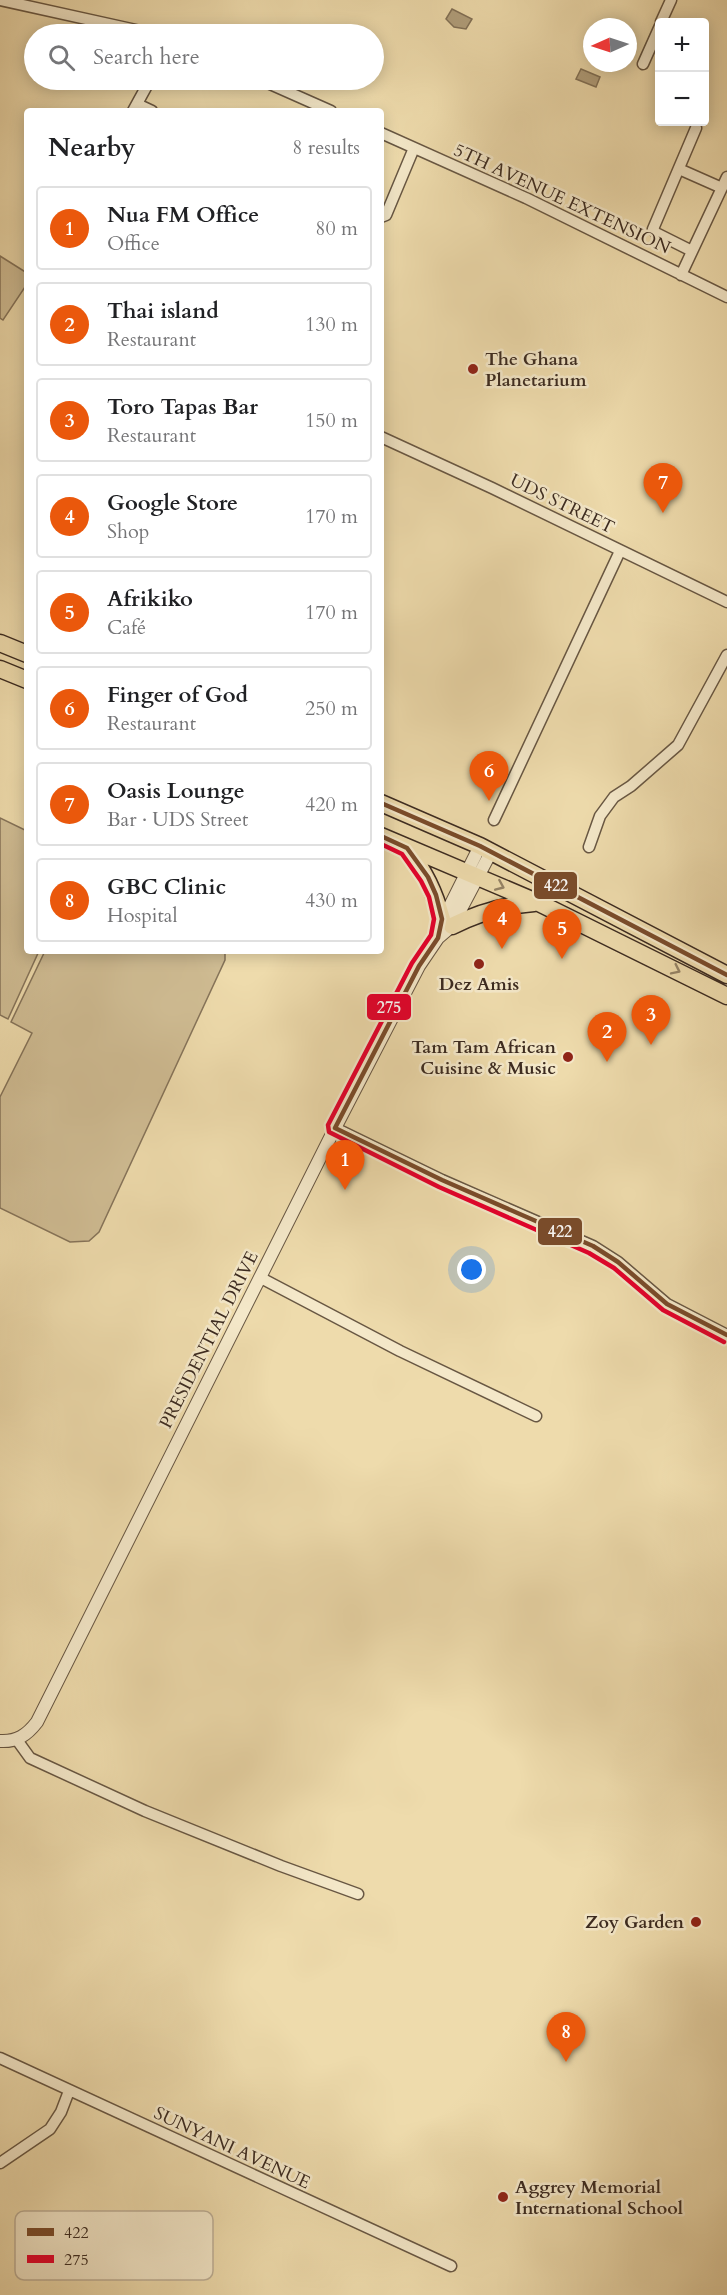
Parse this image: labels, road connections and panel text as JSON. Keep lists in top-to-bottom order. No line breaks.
{"streets":{"street":["5TH AVENUE EXTENSION","UDS STREET","PRESIDENTIAL DRIVE","SUNYANI AVENUE"]},"places":["The Ghana Planetarium","Dez Amis","Tam Tam African Cuisine & Music","Zoy Garden","Aggrey Memorial International School"],"lines":["transit line 422","transit line 275"],"legend":["422","275"],"north":"left","page":{"map_buttons":["+","−"],"search":"Search here","heading":["Nearby","8 results"],"list":[{"mark":"1","name":"Nua FM Office","note":"Office","value":"80 m"},{"mark":"2","name":"Thai island","note":"Restaurant","value":"130 m"},{"mark":"3","name":"Toro Tapas Bar","note":"Restaurant","value":"150 m"},{"mark":"4","name":"Google Store","note":"Shop","value":"170 m"},{"mark":"5","name":"Afrikiko","note":"Café","value":"170 m"},{"mark":"6","name":"Finger of God","note":"Restaurant","value":"250 m"},{"mark":"7","name":"Oasis Lounge","note":"Bar · UDS Street","value":"420 m"},{"mark":"8","name":"GBC Clinic","note":"Hospital","value":"430 m"}],"pins":["7","6","4","5","3","2","1","8"]}}
